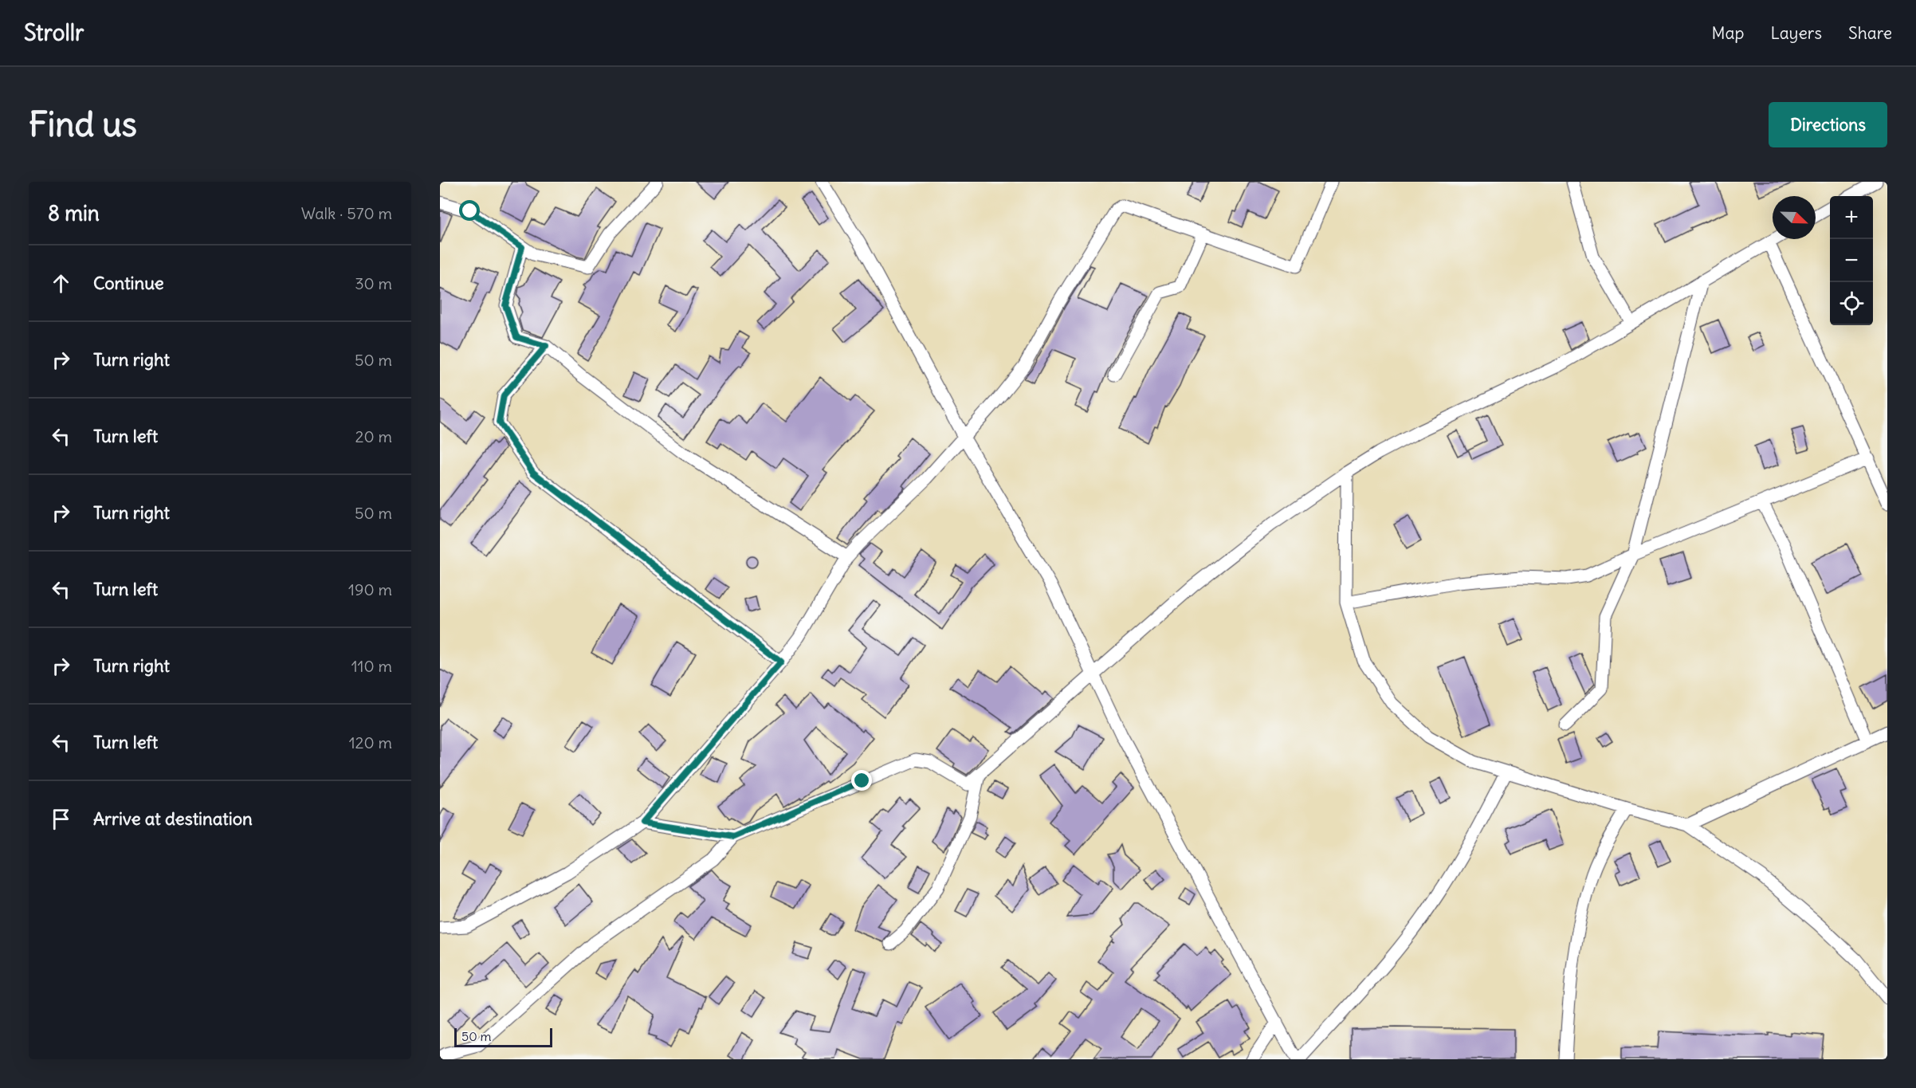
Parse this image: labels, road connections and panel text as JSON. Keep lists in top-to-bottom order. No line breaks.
{"scale_bar":"50 m","north":"bottom right","page":{"header":"Strollr","nav":["Map","Layers","Share"],"buttons":"Directions","title":"Find us","heading":["8 min","Walk · 570 m"],"map_buttons":["+","−"],"list":[["Continue","30 m"],["Turn right","50 m"],["Turn left","20 m"],["Turn right","50 m"],["Turn left","190 m"],["Turn right","110 m"],["Turn left","120 m"],"Arrive at destination"],"scale":"50 m"}}
